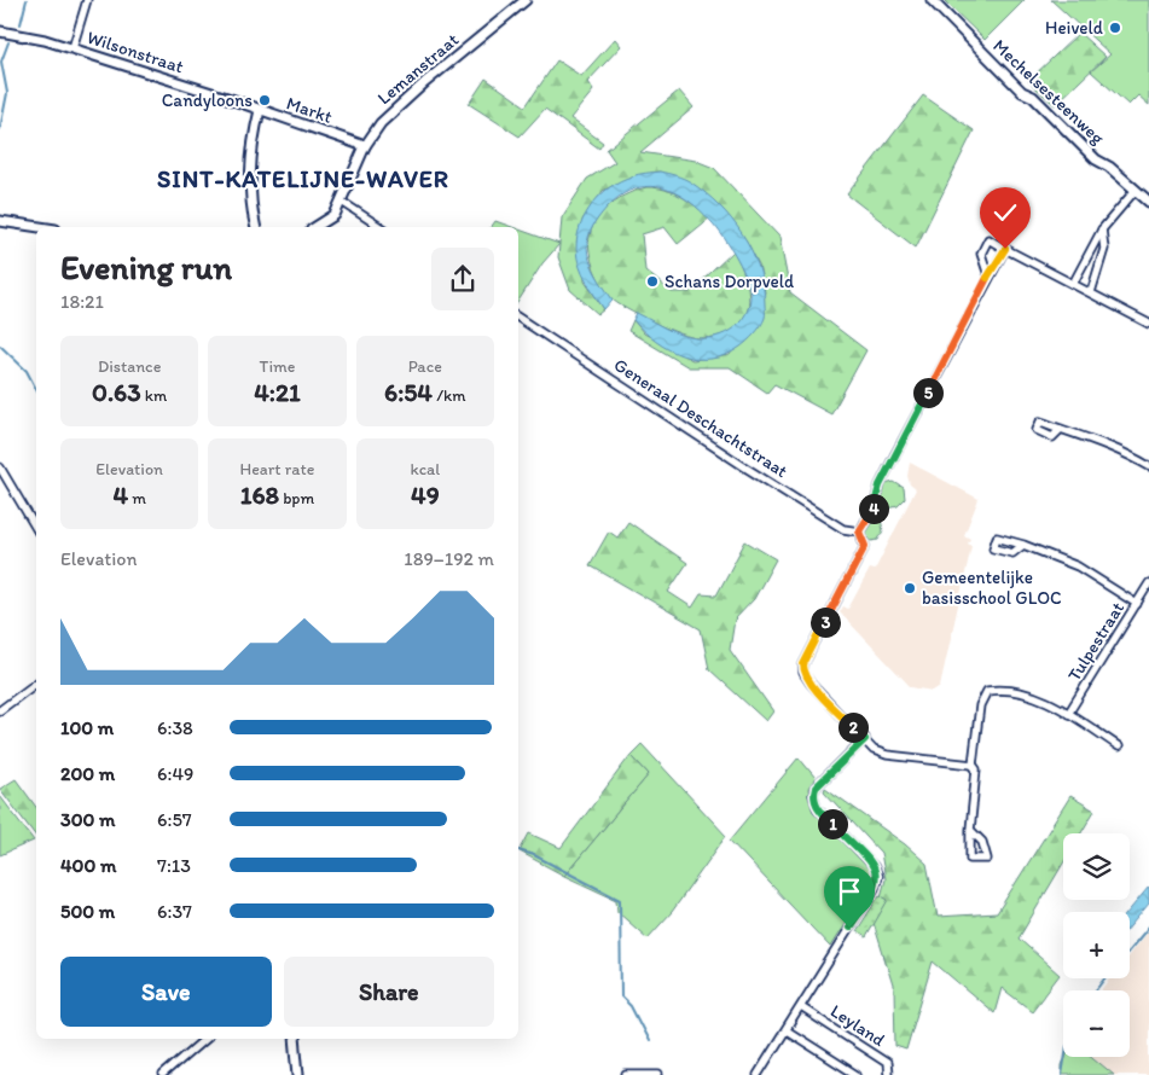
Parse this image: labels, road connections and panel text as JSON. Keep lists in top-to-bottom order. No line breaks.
{"streets":{"street":["Wilsonstraat","Lemanstraat","Mechelsesteenweg","Markt","Generaal Deschachtstraat","Tulpestraat","Leyland"]},"crossings":[["Wilsonstraat","Markt"],["Lemanstraat","Markt"]],"districts":["SINT-KATELIJNE-WAVER"],"places":["Heiveld","Candyloons","Schans Dorpveld","Gemeentelijke basisschool GLOC"],"page":{"heading":["Evening run","18:21"],"stats":[["Distance","0.63 km"],["Time","4:21"],["Pace","6:54 /km"],["Elevation","4 m"],["Heart rate","168 bpm"],["kcal","49"]],"pins":["5","4","3","2","1"],"chart":["Elevation","189–192 m"],"list":[{"name":"100 m","note":"6:38"},{"name":"200 m","note":"6:49"},{"name":"300 m","note":"6:57"},{"name":"400 m","note":"7:13"},{"name":"500 m","note":"6:37"}],"map_buttons":["+","−"],"buttons":["Save","Share"]}}
